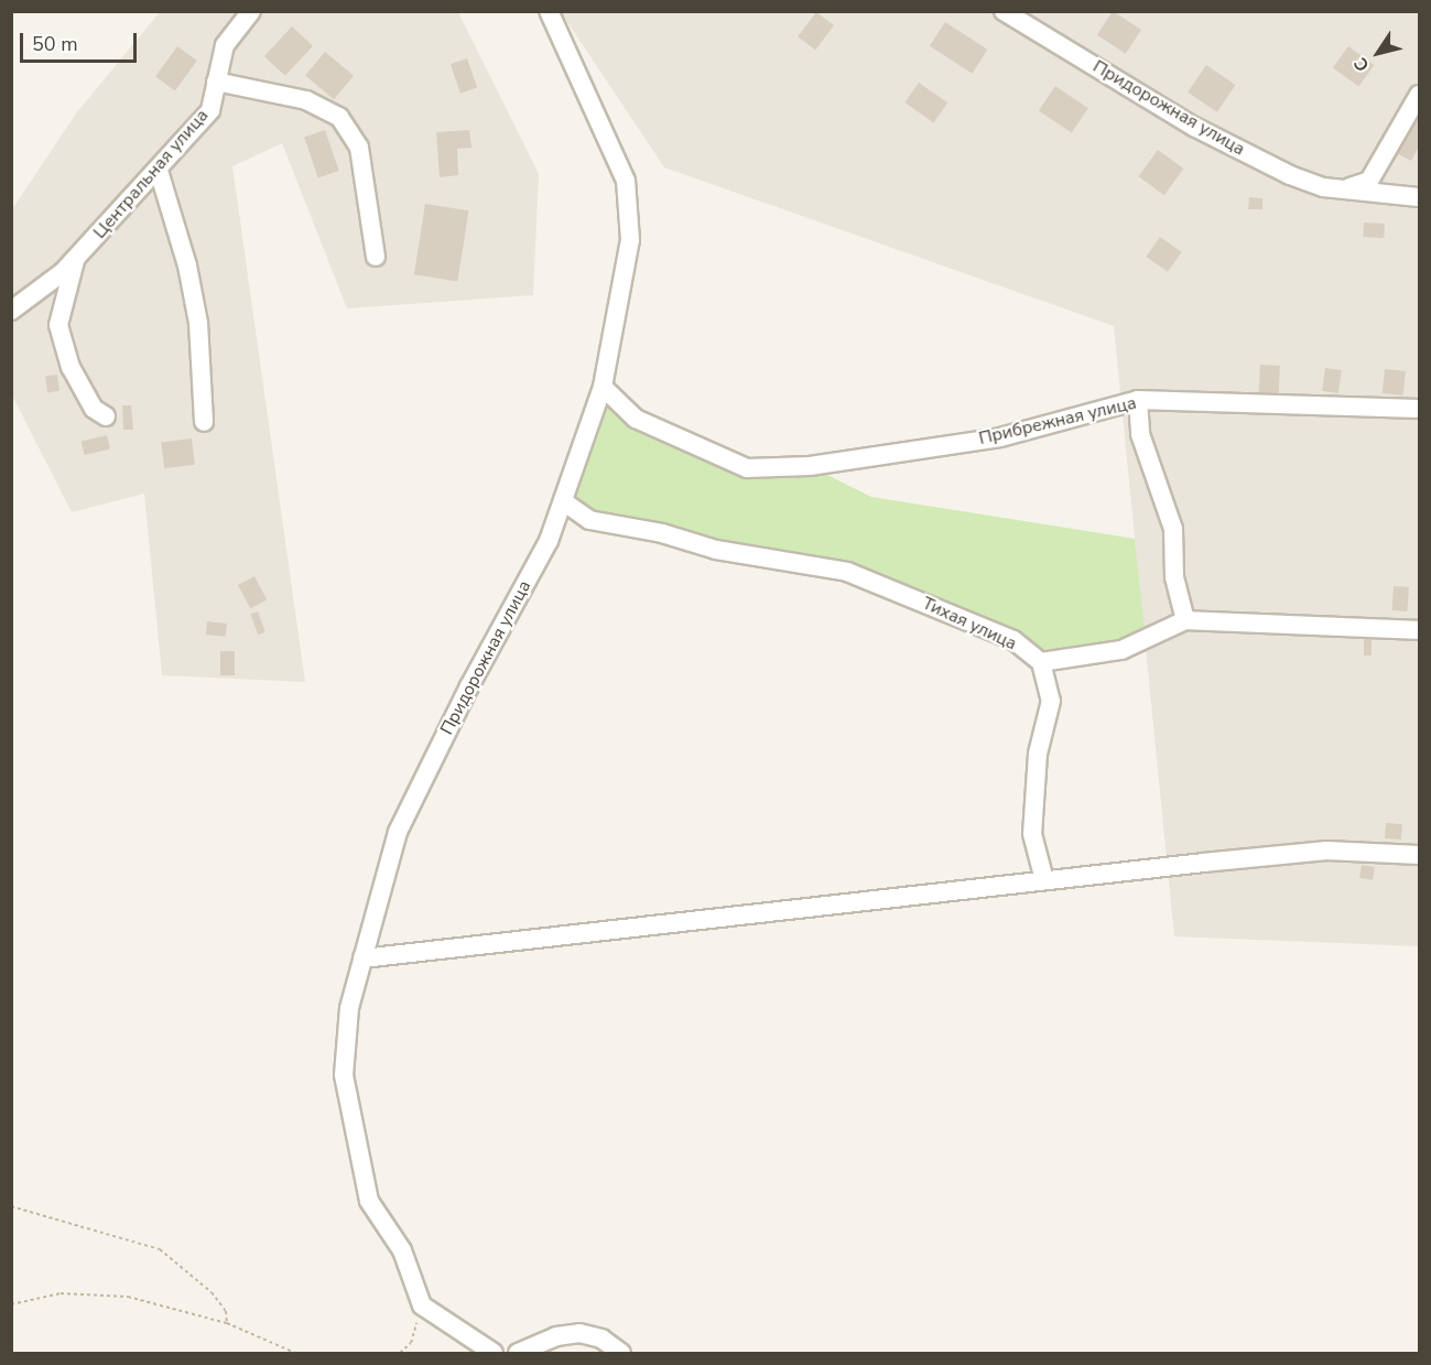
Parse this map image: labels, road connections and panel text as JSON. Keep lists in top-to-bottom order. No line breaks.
{"streets":{"street":["Придорожная улица","Центральная улица","Прибрежная улица","Тихая улица"]},"crossings":[["Придорожная улица","Прибрежная улица"],["Придорожная улица","Тихая улица"]],"scale_bar":"50 m","north":"bottom left"}
